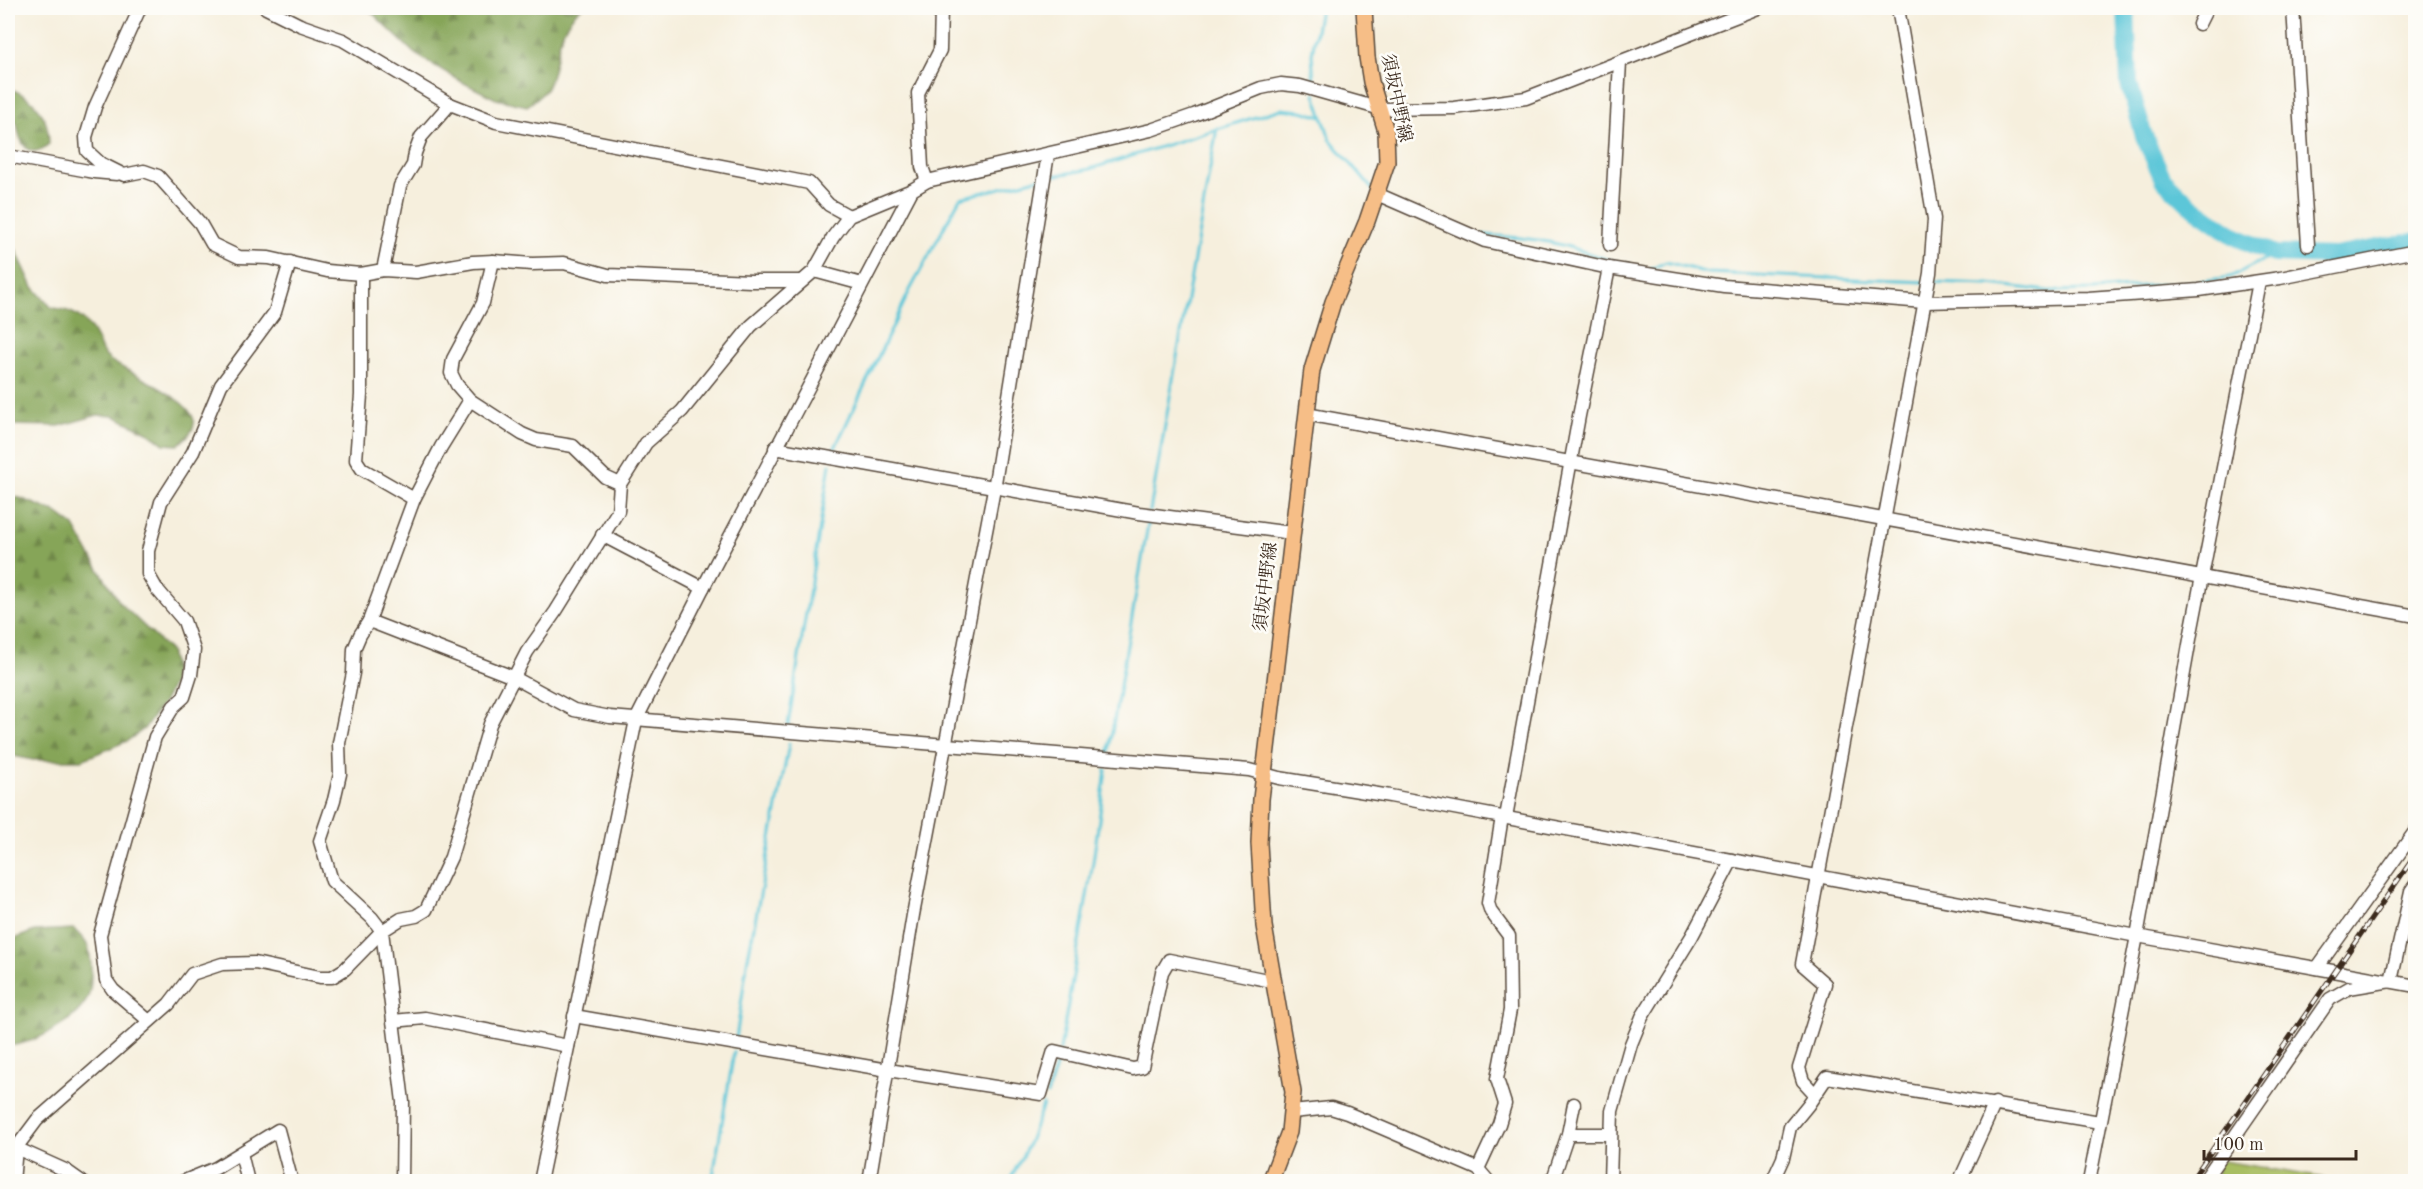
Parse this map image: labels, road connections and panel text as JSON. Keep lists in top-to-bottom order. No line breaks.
{"streets":{"main road":["須坂中野線"]},"scale_bar":"100 m"}
